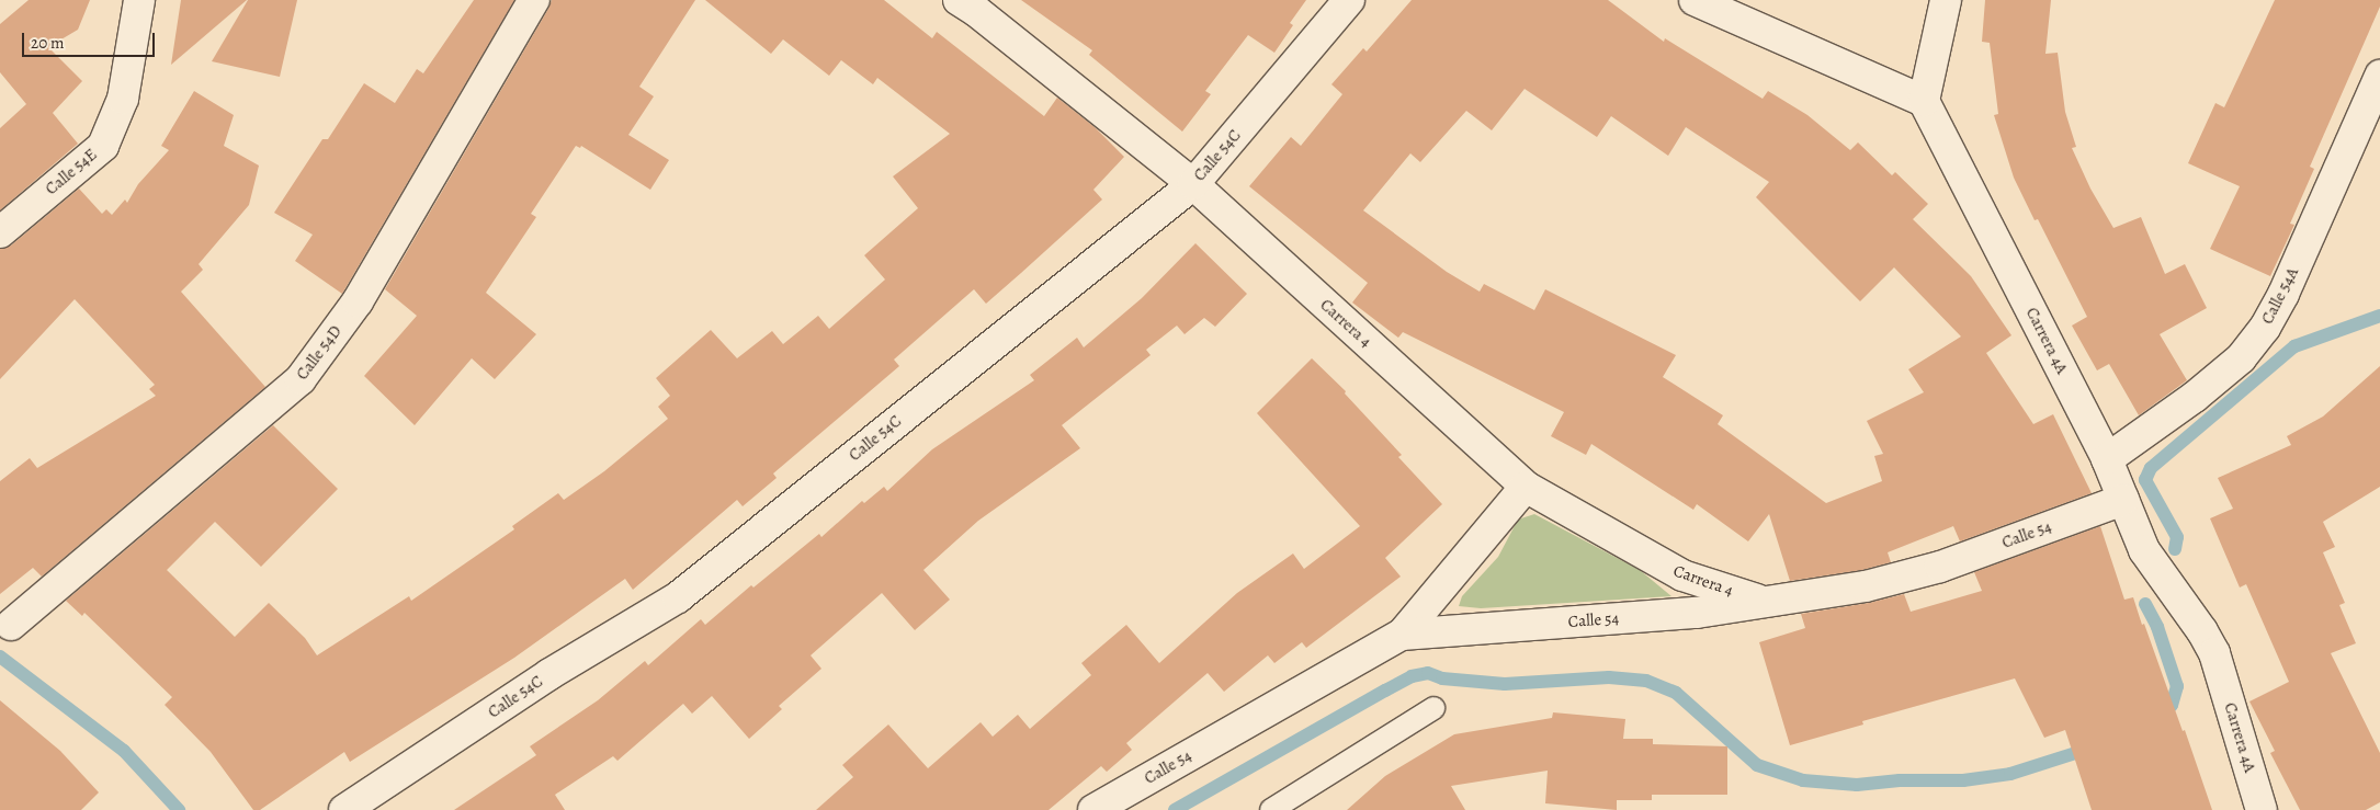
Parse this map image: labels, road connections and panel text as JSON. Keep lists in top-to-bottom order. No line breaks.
{"streets":{"street":["Calle 54C","Calle 54E","Calle 54A","Carrera 4","Carrera 4A","Calle 54D","Calle 54"]},"crossings":[["Calle 54C","Carrera 4"],["Calle 54A","Carrera 4A"],["Carrera 4","Calle 54"],["Carrera 4A","Calle 54"]],"scale_bar":"20 m"}
